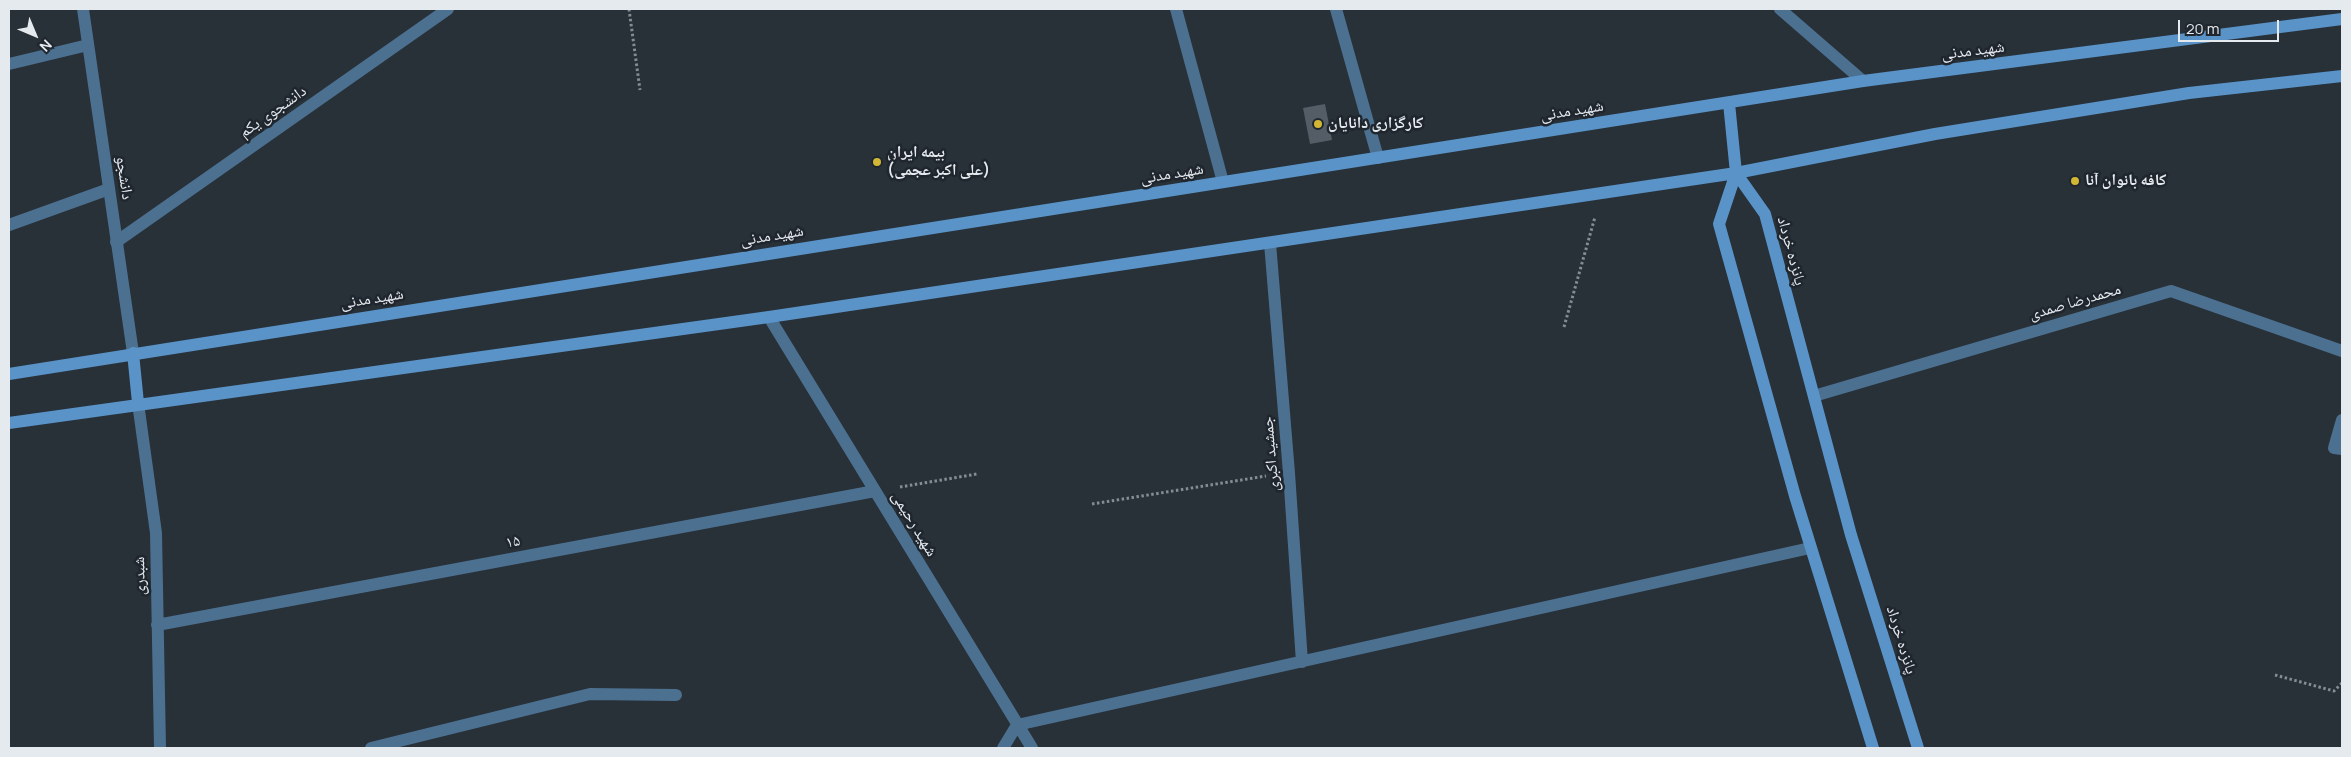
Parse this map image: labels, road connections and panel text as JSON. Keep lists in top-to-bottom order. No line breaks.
{"streets":{"main road":["شهید مدنی","پانزده خرداد"],"street":["دانشجوی یکم","دانشجو","محمدرضا صمدی","جمشید اکبری","شهید رحیمی","۱۵","شبدری"]},"crossings":[["شهید مدنی","دانشجو"],["دانشجوی یکم","دانشجو"],["پانزده خرداد","محمدرضا صمدی"],["شهید رحیمی","۱۵"],["۱۵","شبدری"]],"places":["کارگزاری دانایان","بیمه ایران (علی اکبر عجمی)","کافه بانوان آنا"],"scale_bar":"20 m","north":"bottom right"}
